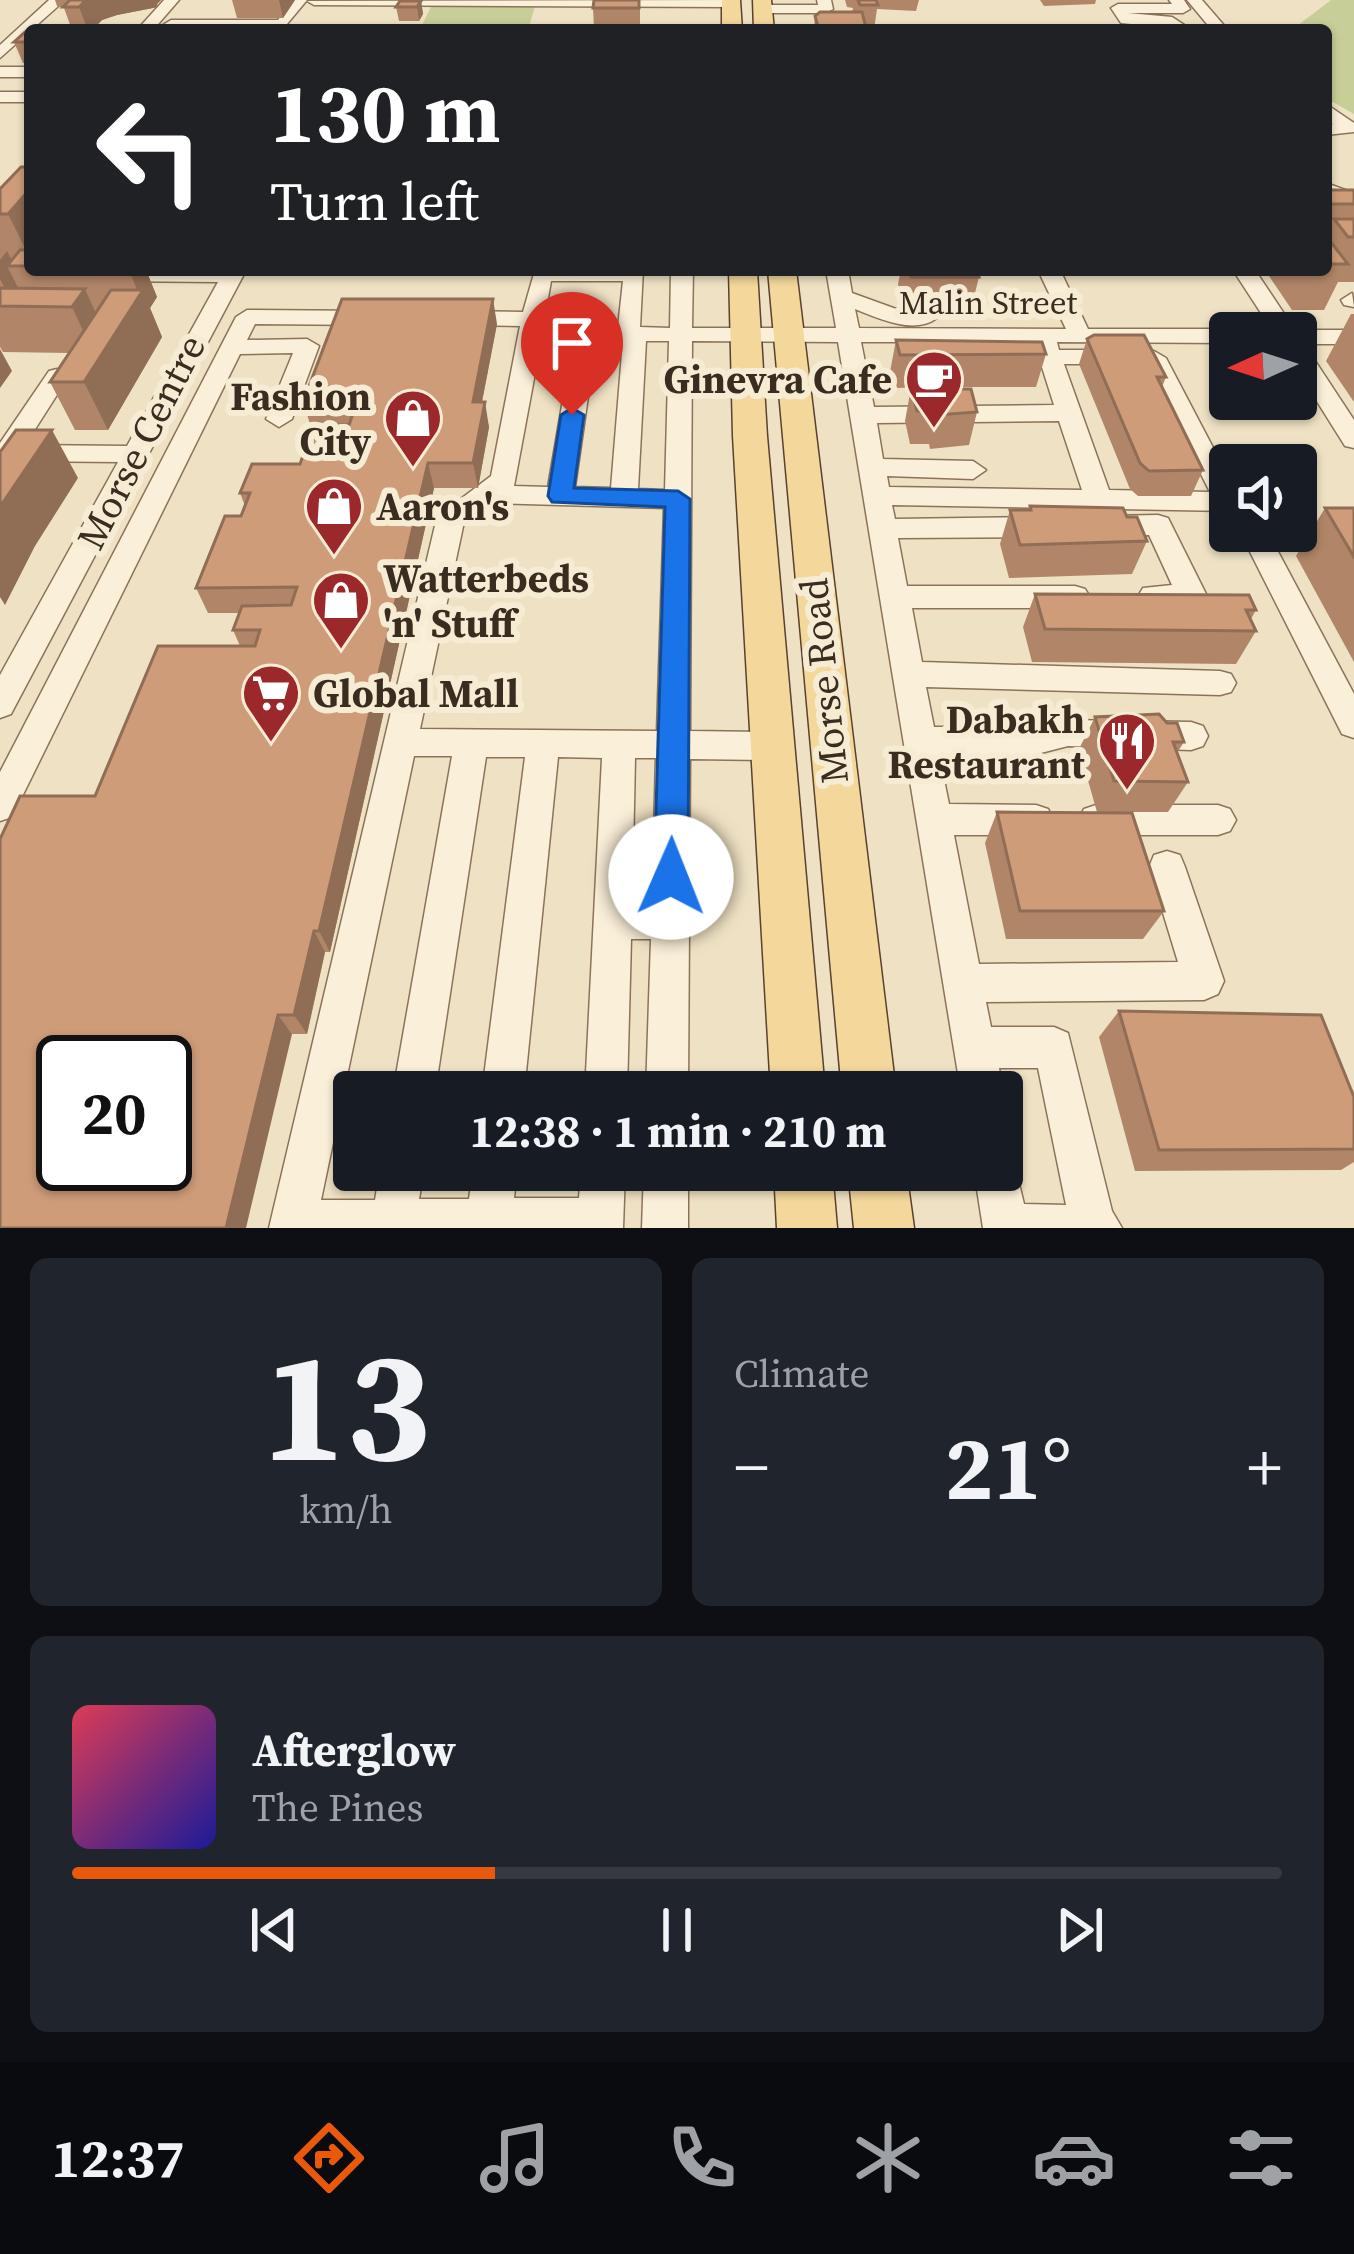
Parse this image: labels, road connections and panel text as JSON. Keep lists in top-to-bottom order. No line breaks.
{"streets":{"main road":["Morse Road"],"street":["Malin Street","Morse Centre"]},"crossings":[["Malin Street","Morse Centre"],["Malin Street","Morse Road"]],"places":{"cafe":["Ginevra Cafe"],"shop":["Fashion City","Aaron's","Watterbeds 'n' Stuff"],"supermarket":["Global Mall"],"restaurant":["Dabakh Restaurant"]},"north":"left","page":{"turn":["130 m","Turn left"],"limit":"20","trip":"12:38 · 1 min · 210 m","tile":[["13","km/h"],"Climate"],"heat":["−","21°","+"],"song":["Afterglow","The Pines"],"tabs":"12:37"}}
